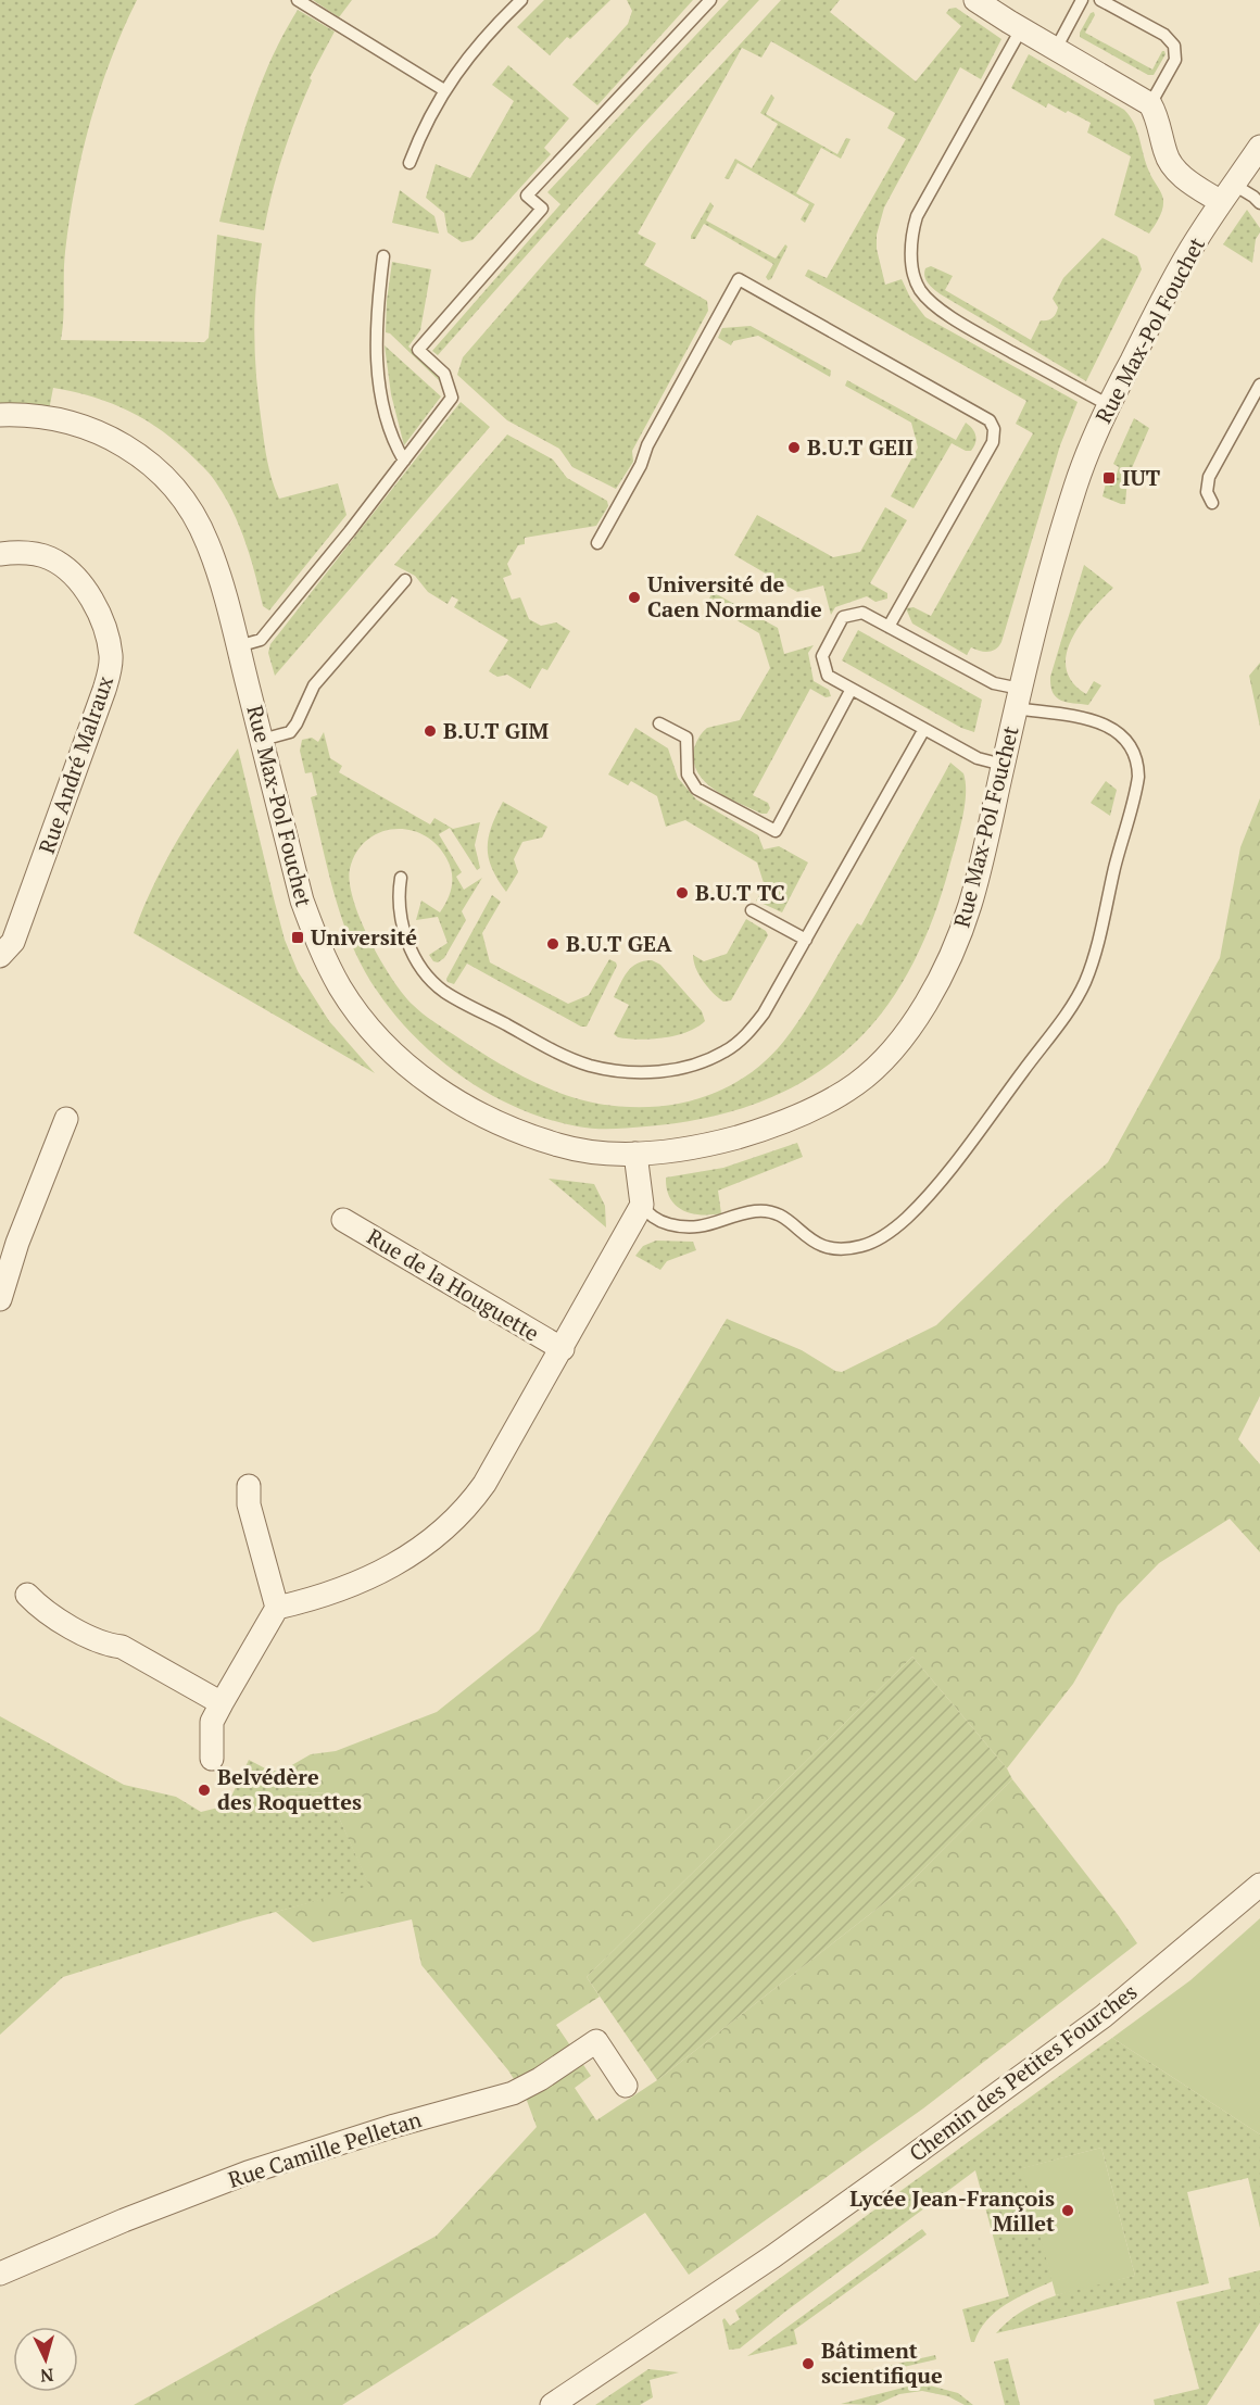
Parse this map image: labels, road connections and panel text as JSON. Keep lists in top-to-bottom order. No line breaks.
{"streets":{"street":["Rue Max-Pol Fouchet","Rue André Malraux","Rue de la Houguette","Chemin des Petites Fourches","Rue Camille Pelletan"]},"crossings":[["Rue Max-Pol Fouchet","Rue de la Houguette"]],"places":{"other":["B.U.T GEII","Université de Caen Normandie","B.U.T GIM","B.U.T TC","B.U.T GEA","Belvédère des Roquettes","Lycée Jean-François Millet","Bâtiment scientifique"],"transit":["IUT","Université"]},"north":"bottom"}
